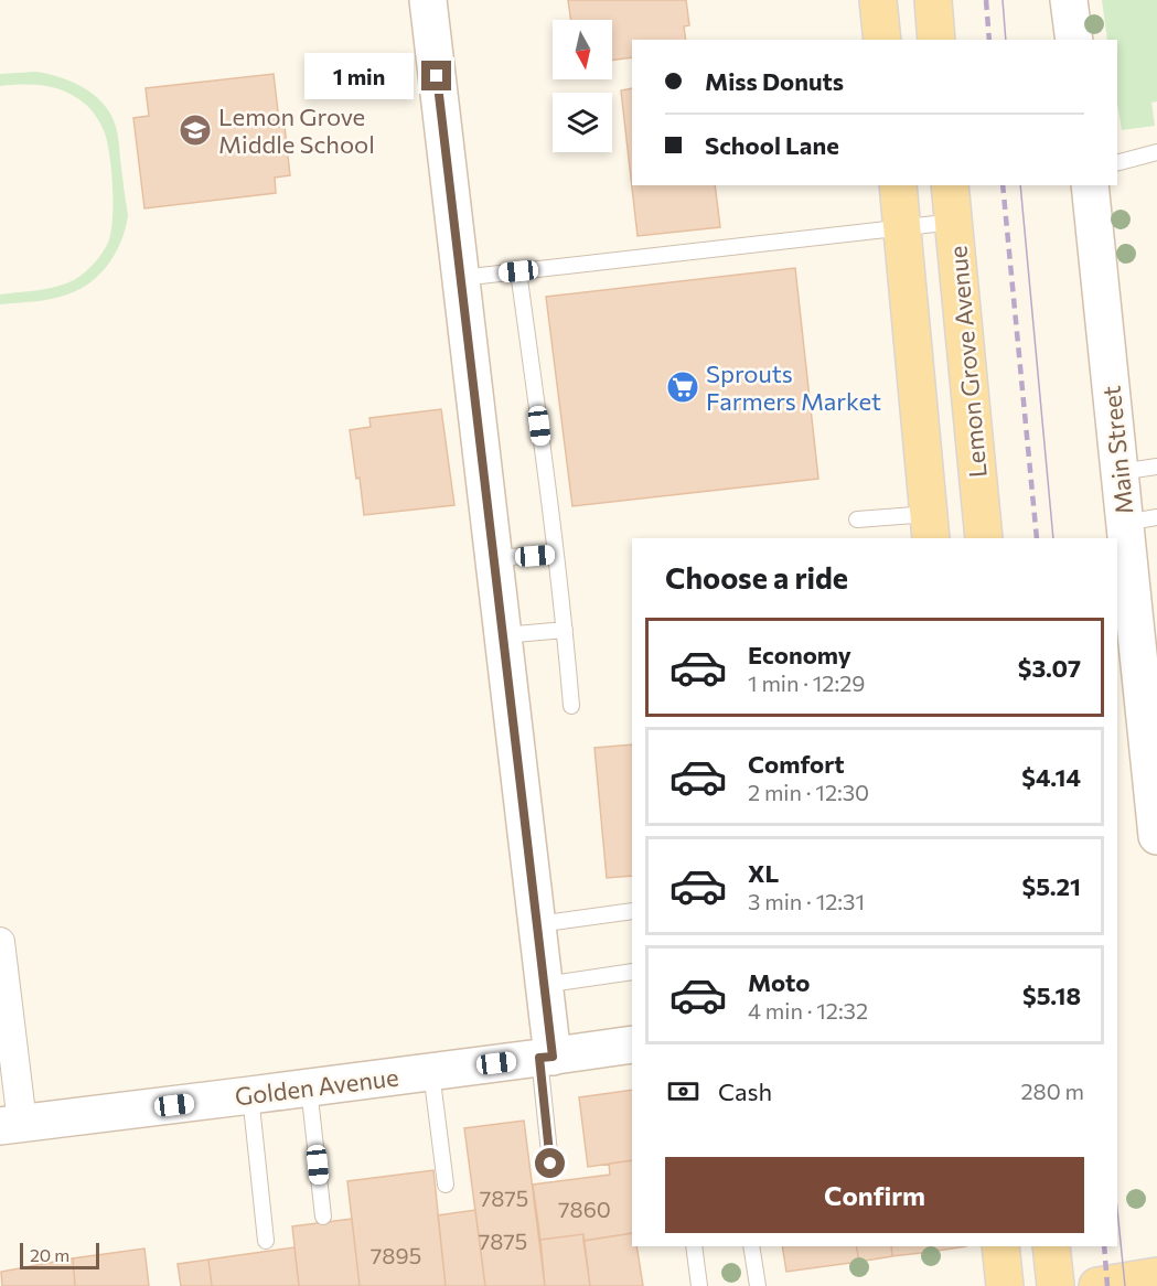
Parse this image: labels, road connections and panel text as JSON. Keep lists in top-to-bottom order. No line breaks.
{"streets":{"main road":["Lemon Grove Avenue"],"street":["Main Street","Golden Avenue"]},"places":{"school or university":["Lemon Grove Middle School"],"supermarket":["Sprouts Farmers Market"]},"house_numbers":["7875","7860","7875","7895"],"scale_bar":"20 m","north":"bottom","page":{"banner":["Miss Donuts","School Lane"],"bubble":"1 min","heading":"Choose a ride","list":[{"name":"Economy","note":"1 min · 12:29","value":"$3.07"},{"name":"Comfort","note":"2 min · 12:30","value":"$4.14"},{"name":"XL","note":"3 min · 12:31","value":"$5.21"},{"name":"Moto","note":"4 min · 12:32","value":"$5.18"}],"pay":["Cash","280 m"],"buttons":"Confirm","scale":"20 m"}}
